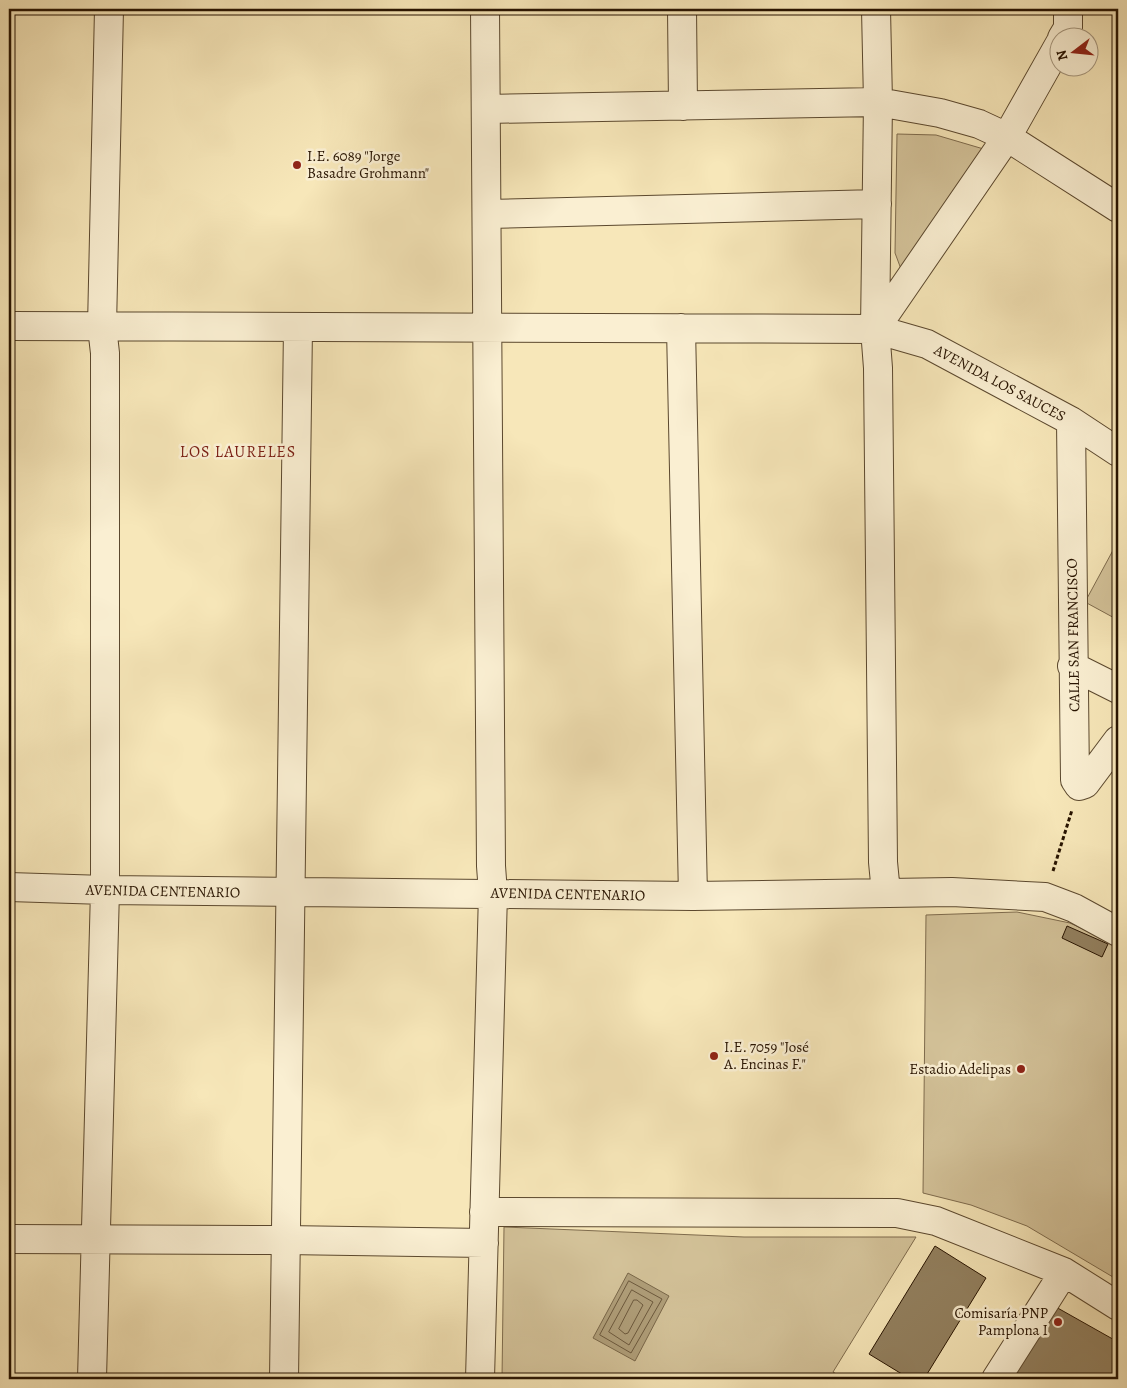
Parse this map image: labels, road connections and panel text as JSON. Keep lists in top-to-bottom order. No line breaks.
{"streets":{"street":["AVENIDA LOS SAUCES","CALLE SAN FRANCISCO","AVENIDA CENTENARIO"]},"crossings":[["AVENIDA LOS SAUCES","CALLE SAN FRANCISCO"]],"districts":["LOS LAURELES"],"places":["I.E. 6089 \"Jorge Basadre Grohmann\"","I.E. 7059 \"José A. Encinas F.\"","Estadio Adelipas","Comisaría PNP Pamplona I"],"north":"left"}
